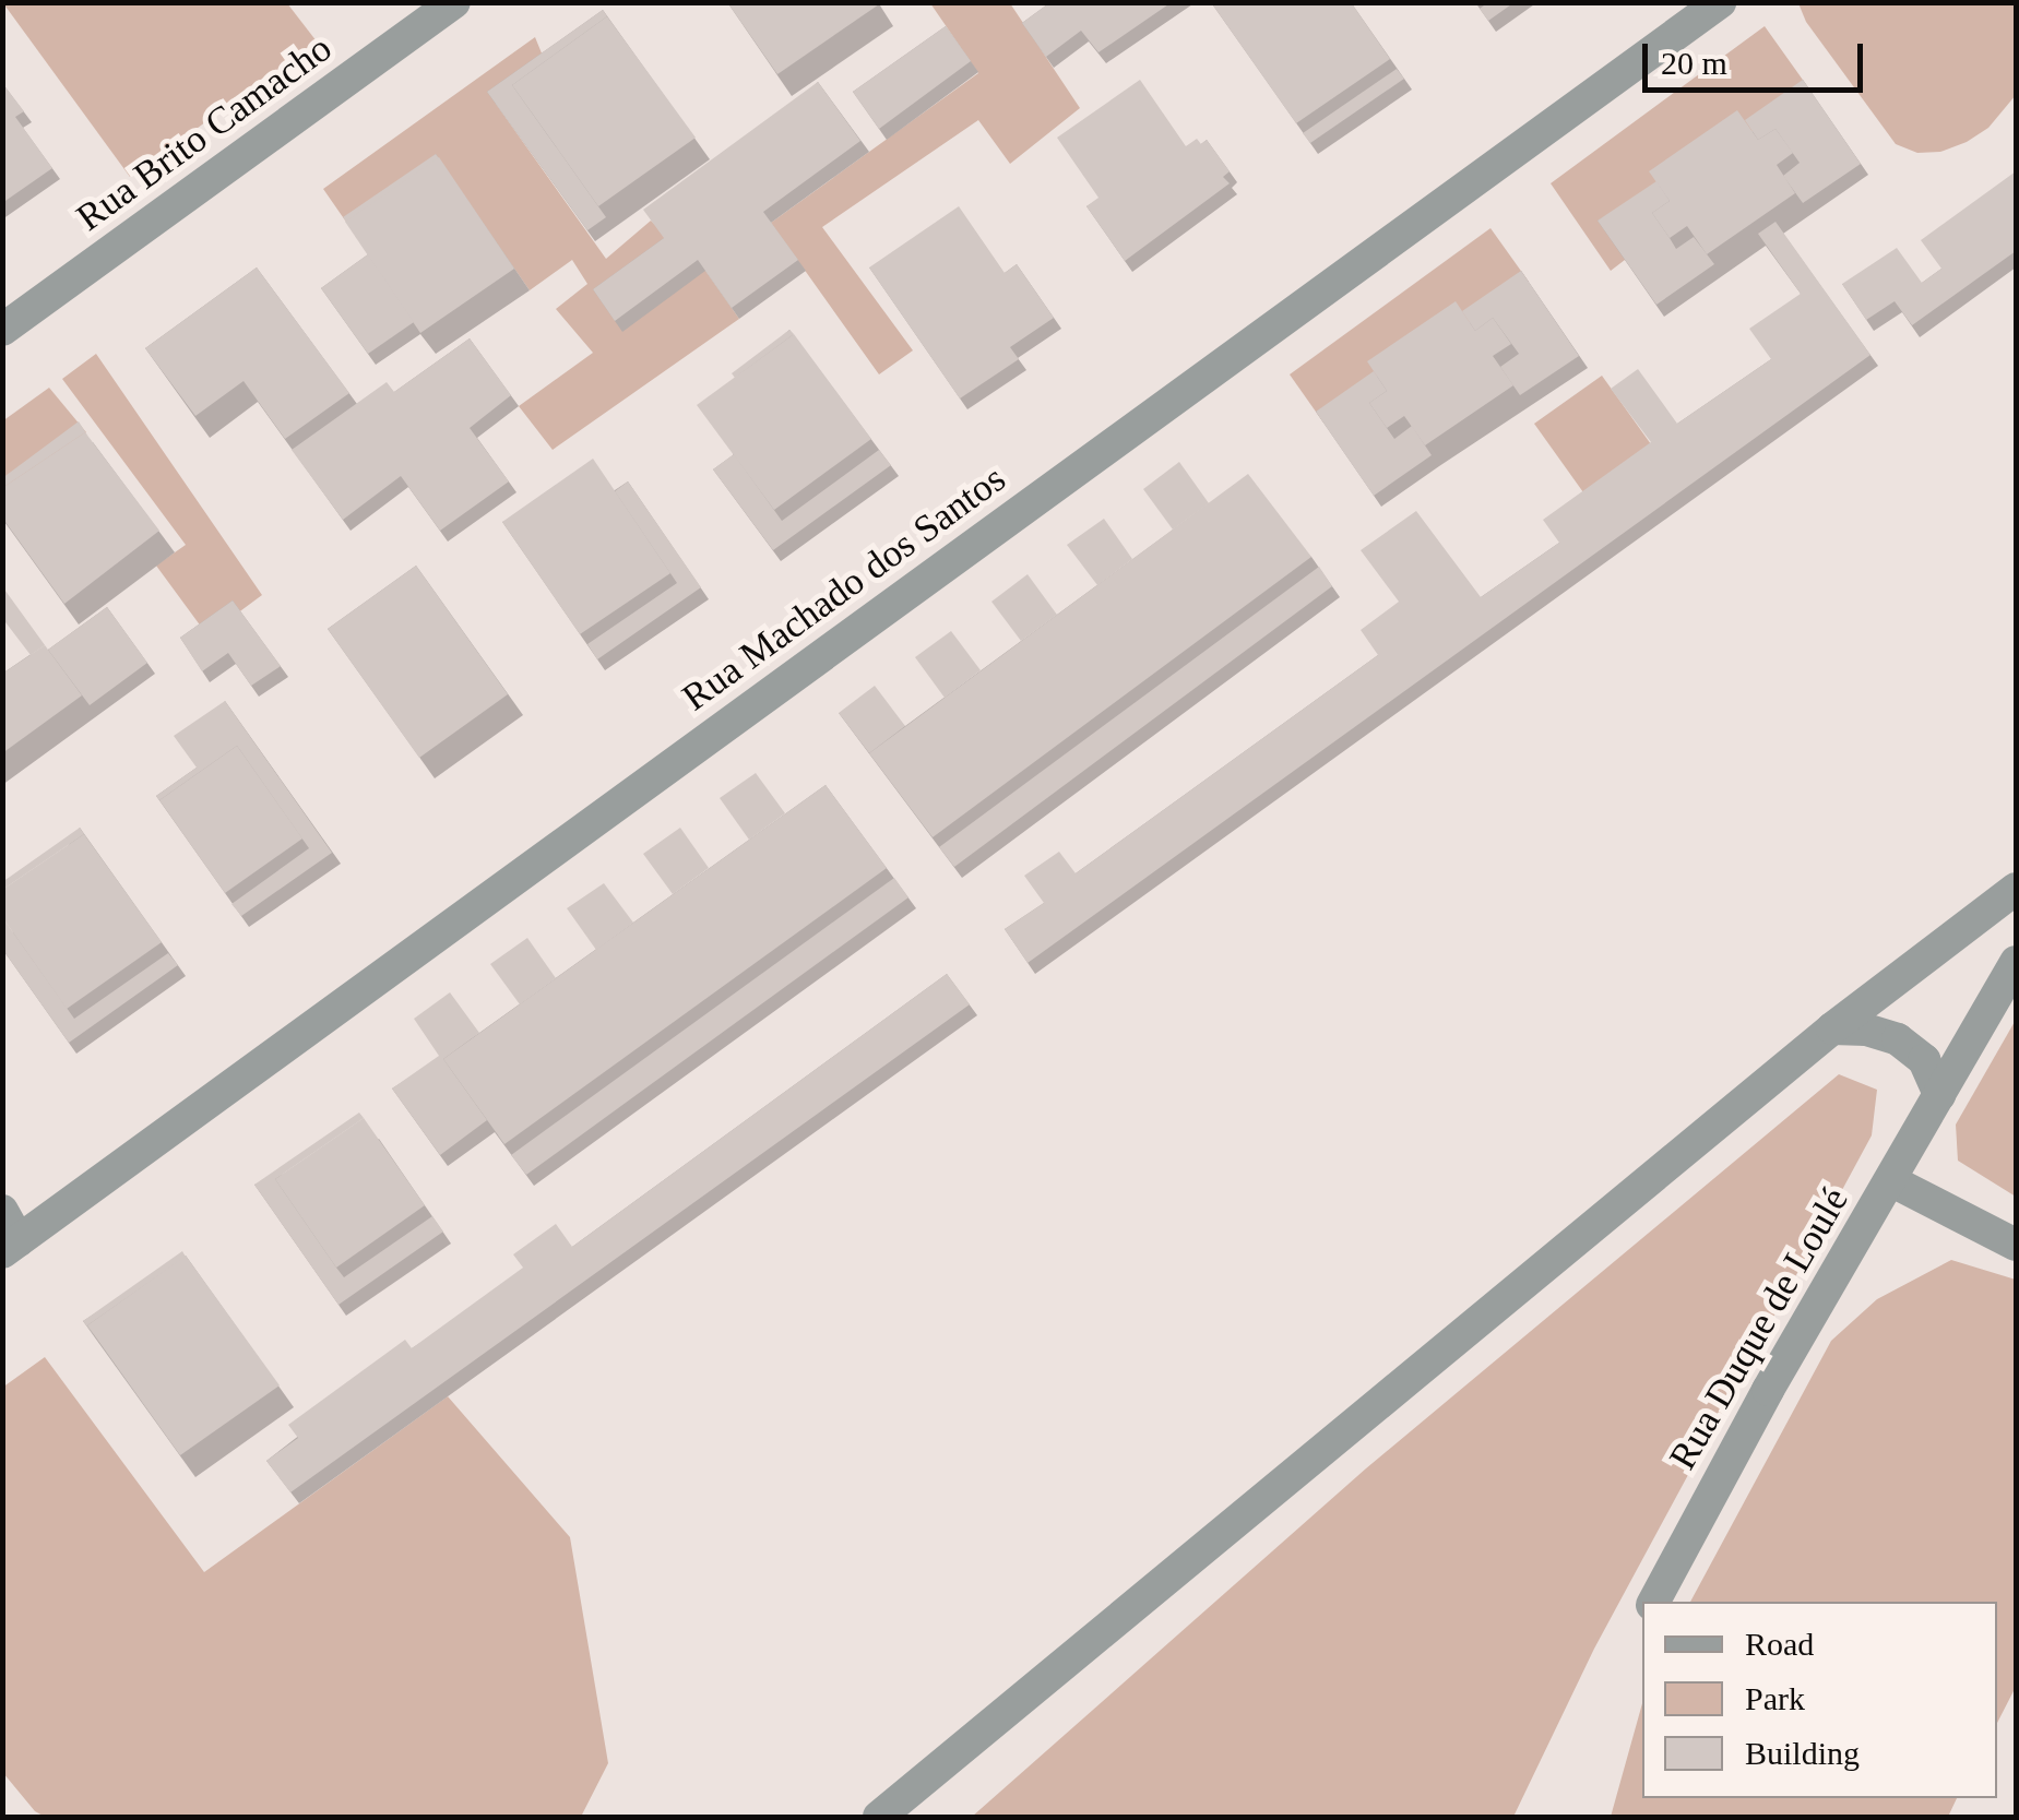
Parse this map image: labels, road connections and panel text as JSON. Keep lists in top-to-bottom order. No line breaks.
{"streets":{"street":["Rua Brito Camacho","Rua Machado dos Santos","Rua Duque de Loulé"]},"legend":["Road","Park","Building"],"scale_bar":"20 m"}
